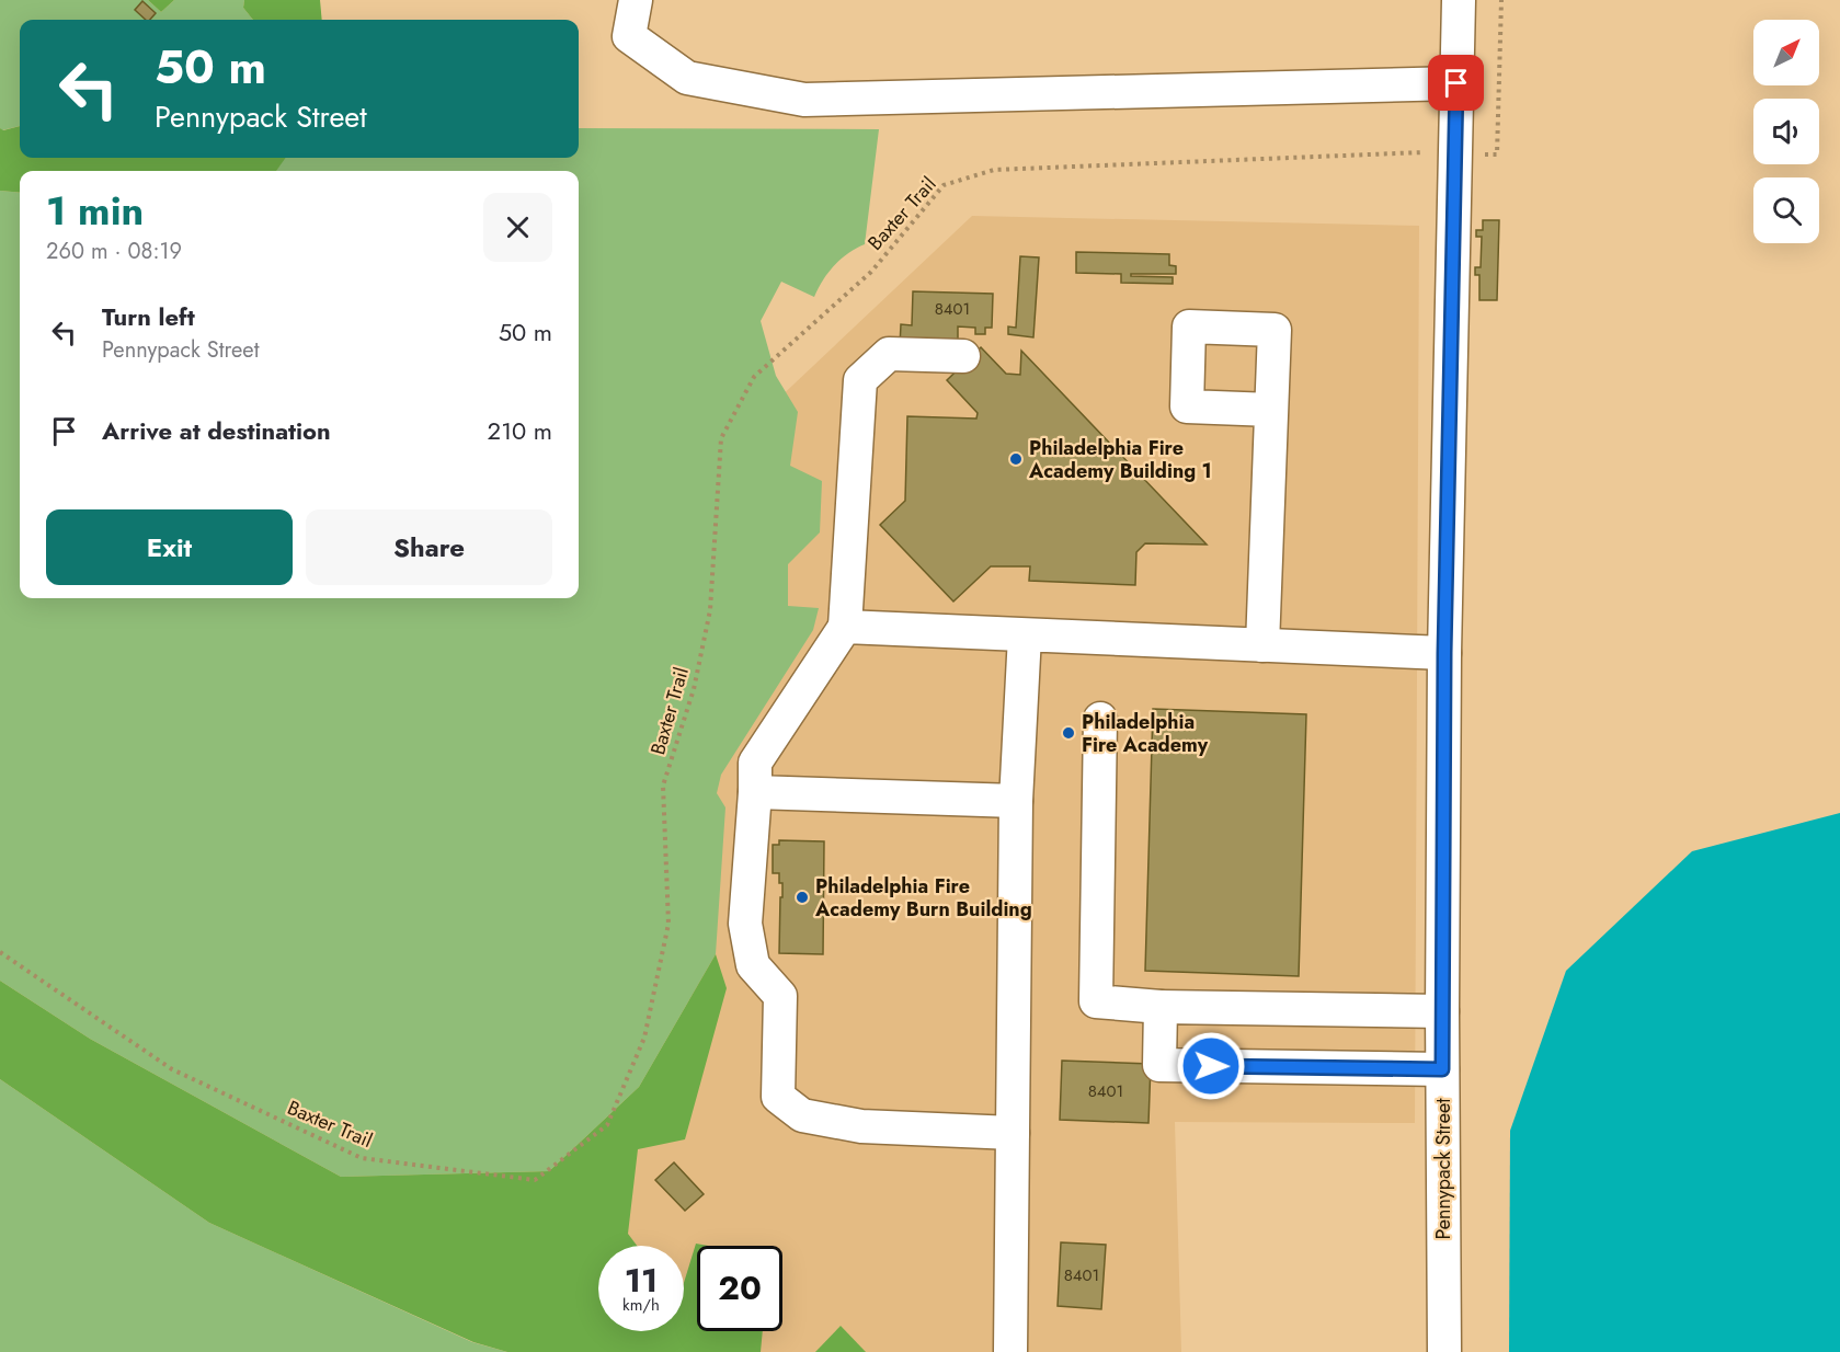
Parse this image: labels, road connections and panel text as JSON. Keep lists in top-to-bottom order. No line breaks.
{"streets":{"street":["Pennypack Street"],"path":["Baxter Trail"]},"places":["Philadelphia Fire Academy Building 1","Philadelphia Fire Academy","Philadelphia Fire Academy Burn Building"],"house_numbers":["8401","8401","8401"],"north":"top right","page":{"turn":["50 m","Pennypack Street"],"heading":["1 min","260 m · 08:19"],"list":[{"name":"Turn left","note":"Pennypack Street","value":"50 m"},{"name":"Arrive at destination","value":"210 m"}],"buttons":["Exit","Share"],"speed":"11 km/h","limit":"20"}}
